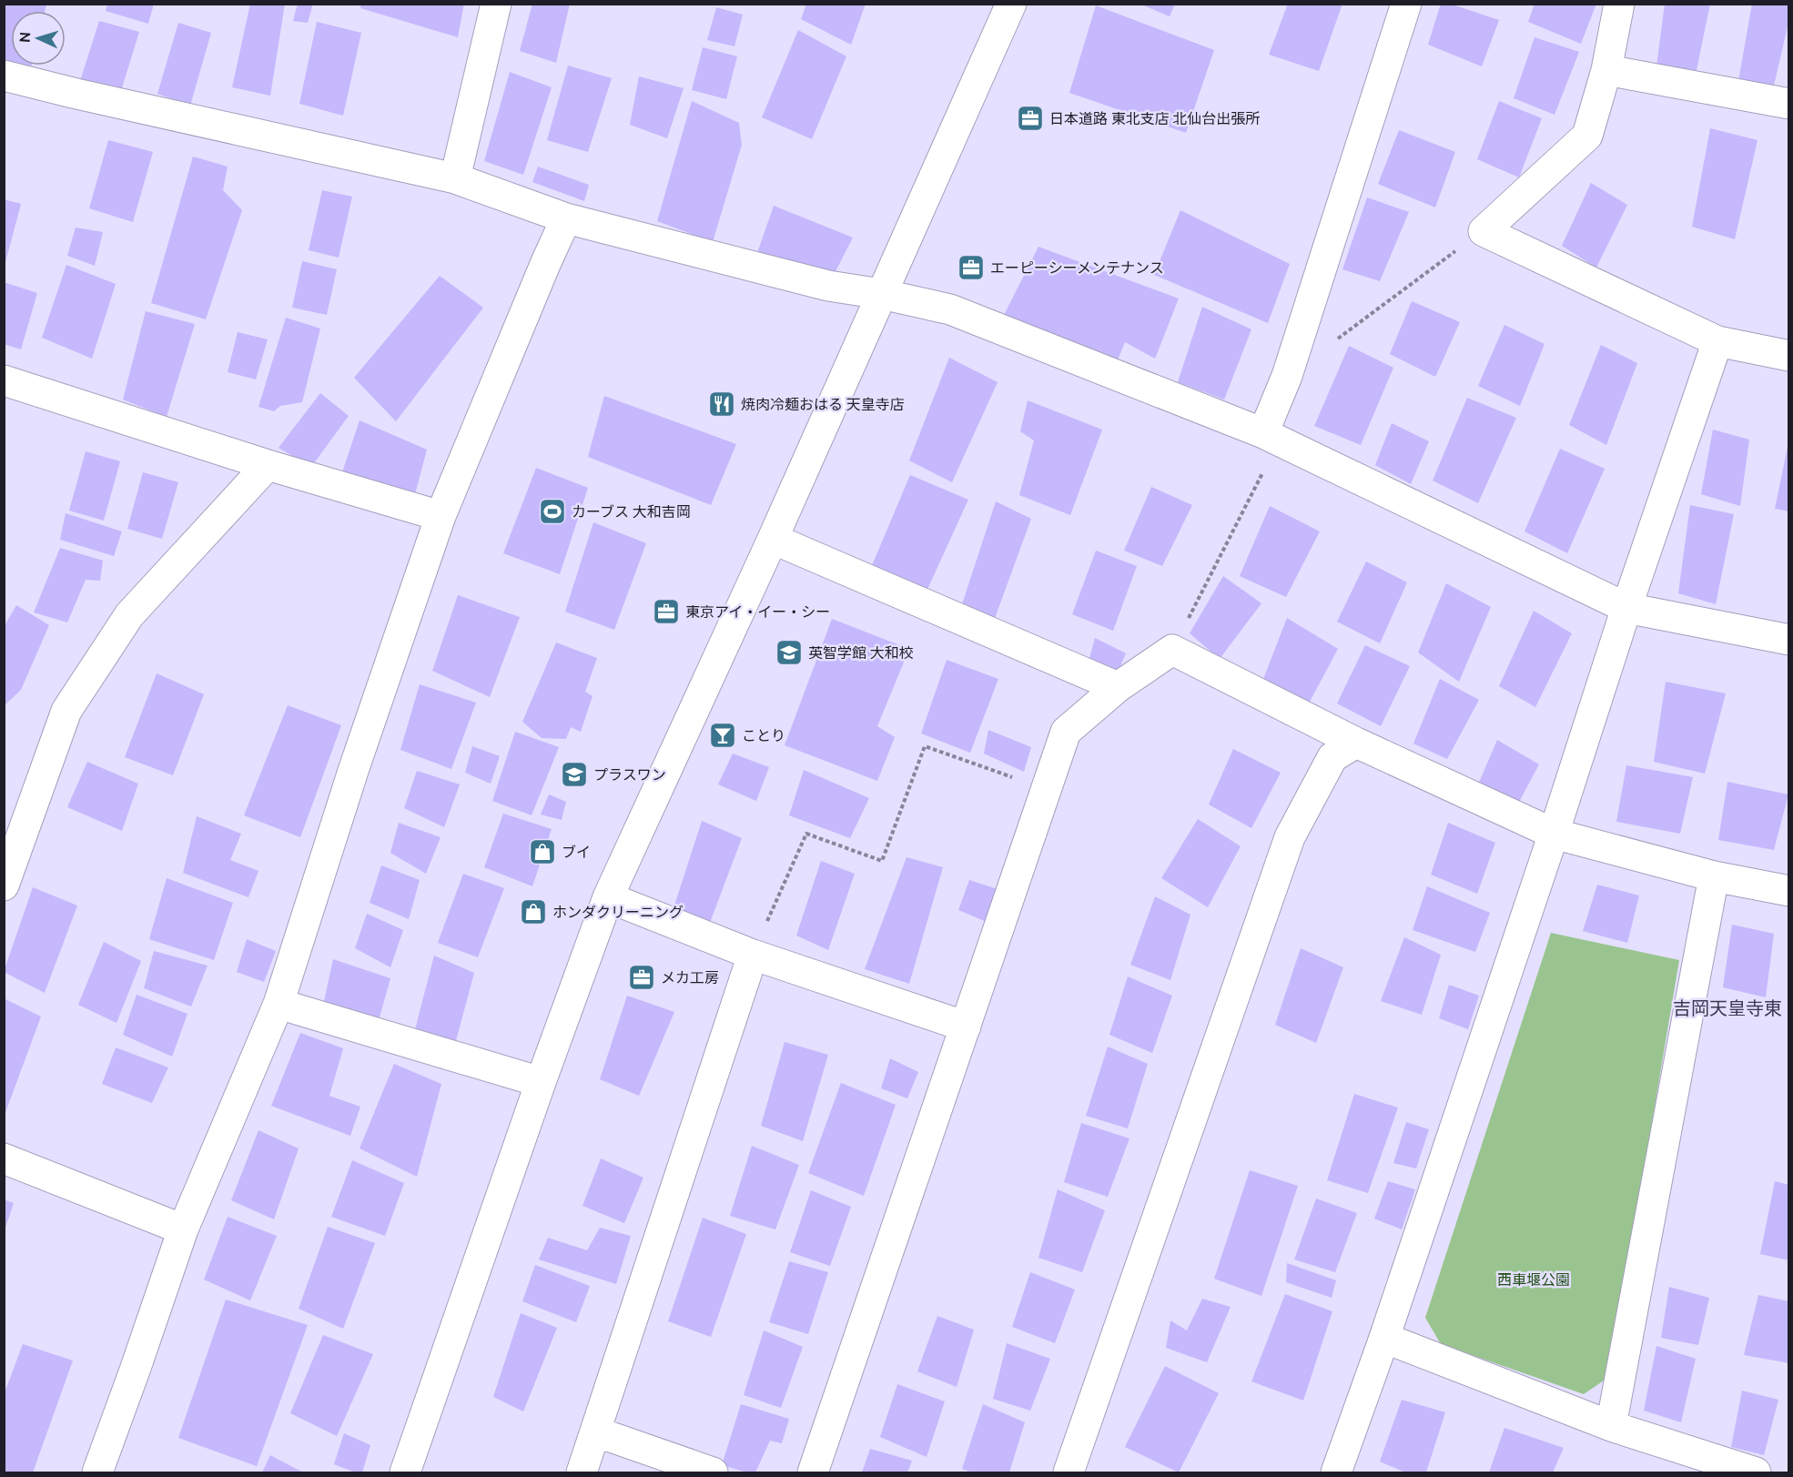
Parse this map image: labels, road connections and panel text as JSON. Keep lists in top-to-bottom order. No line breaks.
{"districts":["吉岡天皇寺東"],"parks":["西車堰公園"],"places":{"office":["日本道路 東北支店 北仙台出張所","エーピーシーメンテナンス","東京アイ・イー・シー","メカ工房"],"restaurant":["焼肉冷麺おはる 天皇寺店"],"sports":["カーブス 大和吉岡"],"school or university":["英智学館 大和校","プラスワン"],"bar":["ことり"],"shop":["ブイ","ホンダクリーニング"]},"north":"left"}
